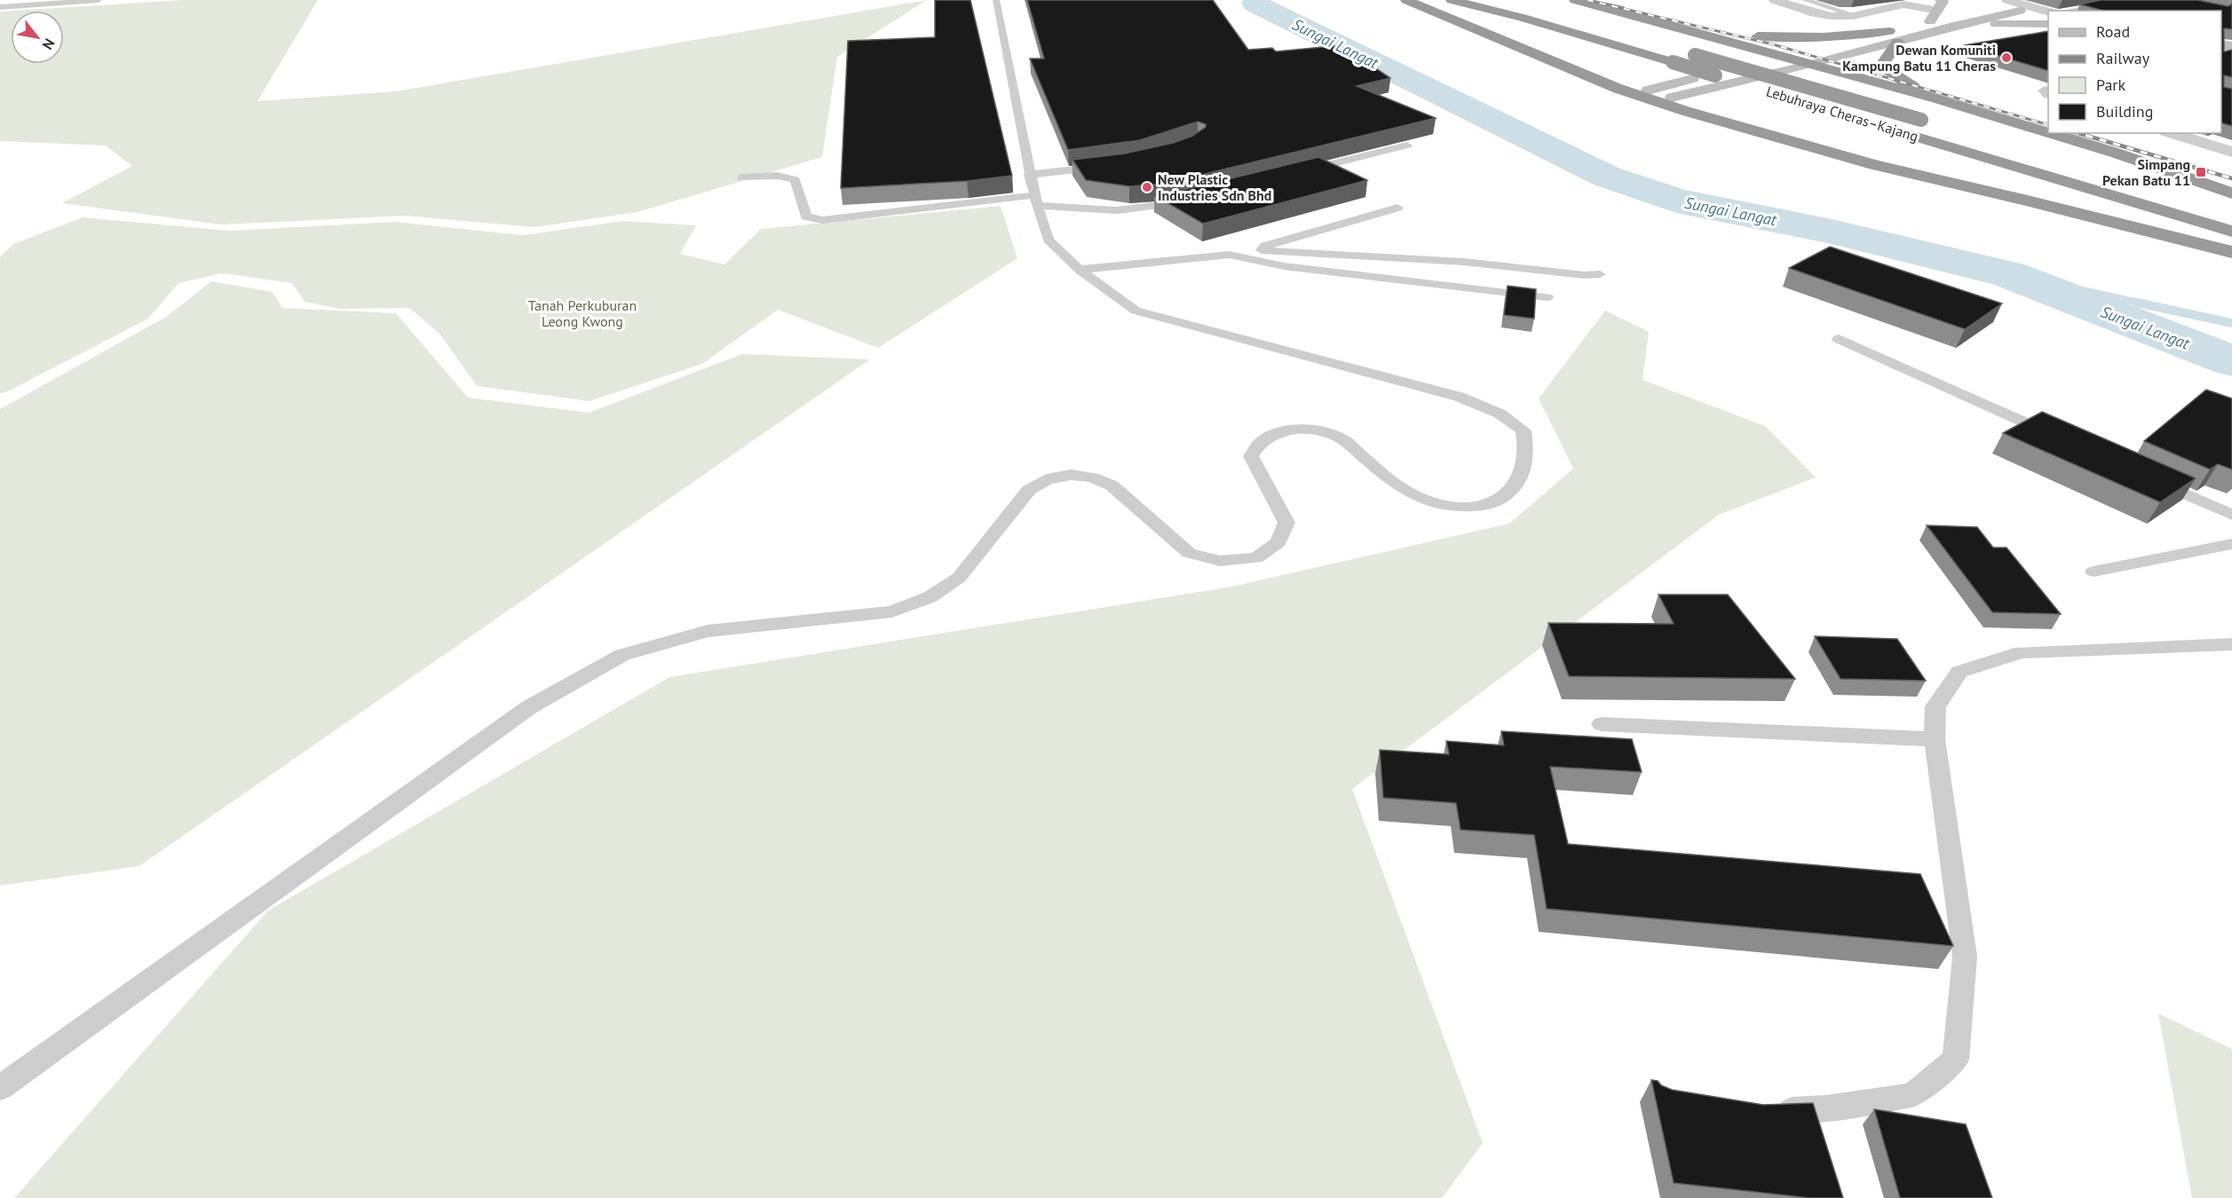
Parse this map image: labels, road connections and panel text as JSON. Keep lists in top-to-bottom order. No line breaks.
{"streets":{"highway":["Lebuhraya Cheras–Kajang"]},"water":["Sungai Langat"],"parks":["Tanah Perkuburan Leong Kwong"],"places":{"other":["Dewan Komuniti Kampung Batu 11 Cheras","New Plastic Industries Sdn Bhd"],"transit":["Simpang Pekan Batu 11"]},"legend":["Road","Railway","Park","Building"],"north":"bottom right"}
